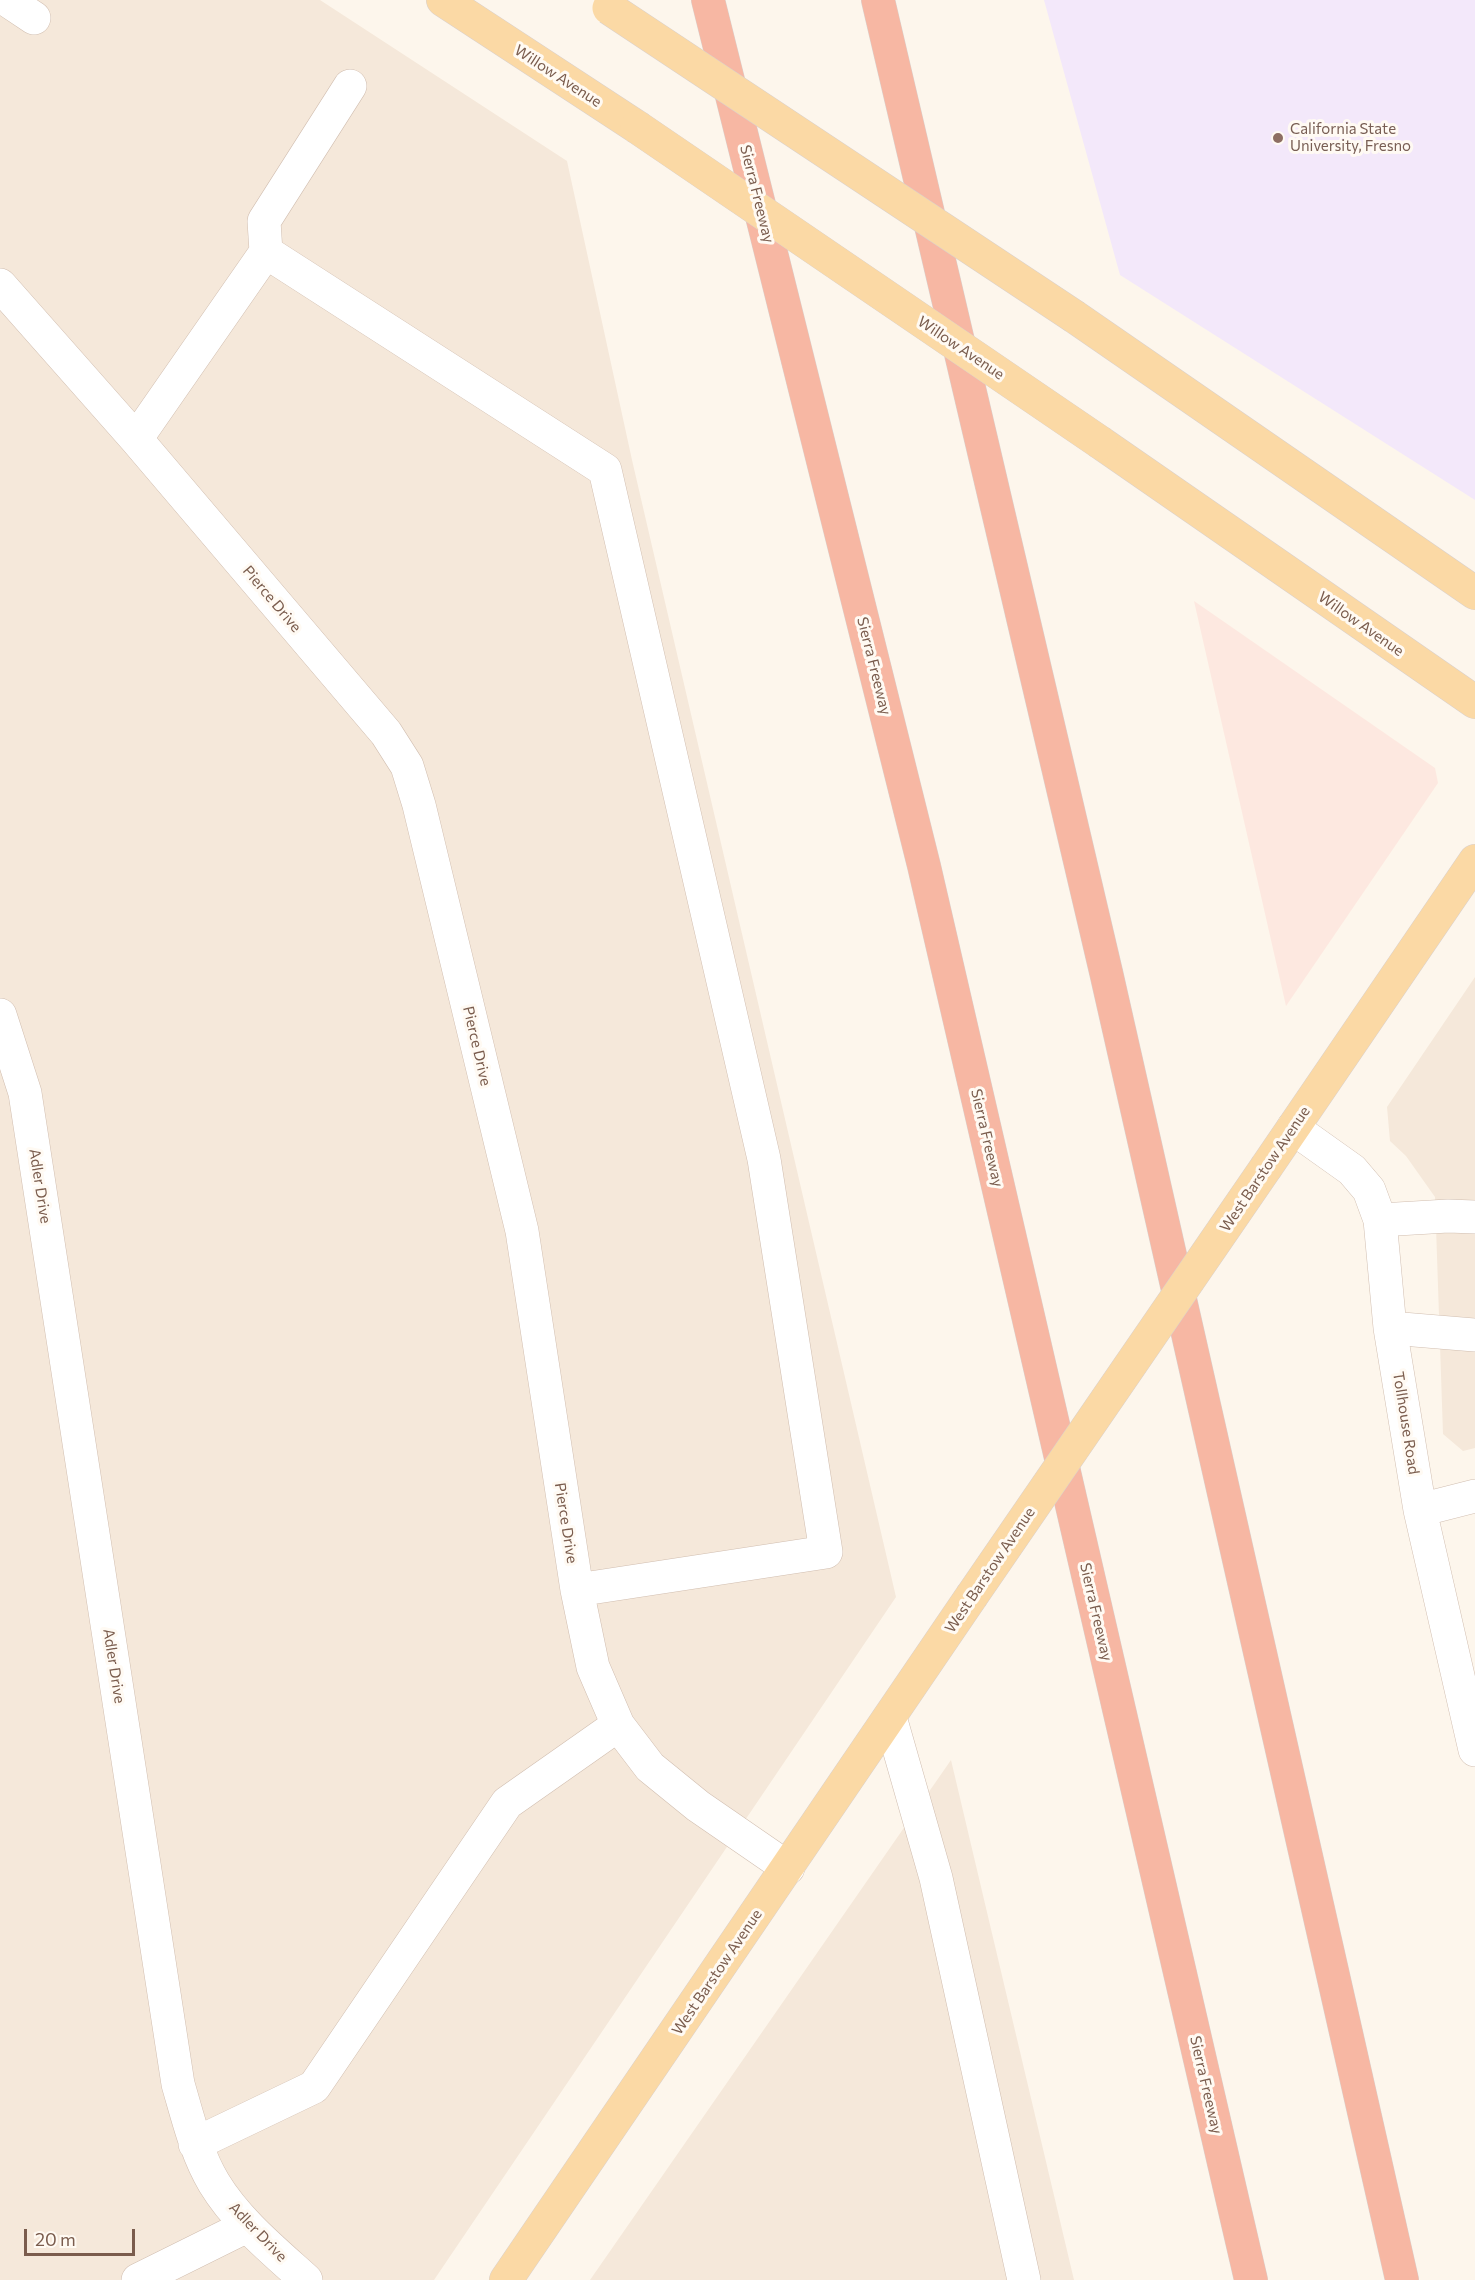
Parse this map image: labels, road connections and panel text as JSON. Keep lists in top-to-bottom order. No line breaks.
{"streets":{"highway":["Sierra Freeway"],"main road":["Willow Avenue","West Barstow Avenue"],"street":["Pierce Drive","Adler Drive","Tollhouse Road"]},"crossings":[["Pierce Drive","West Barstow Avenue"],["West Barstow Avenue","Tollhouse Road"]],"places":["California State University, Fresno"],"scale_bar":"20 m"}
